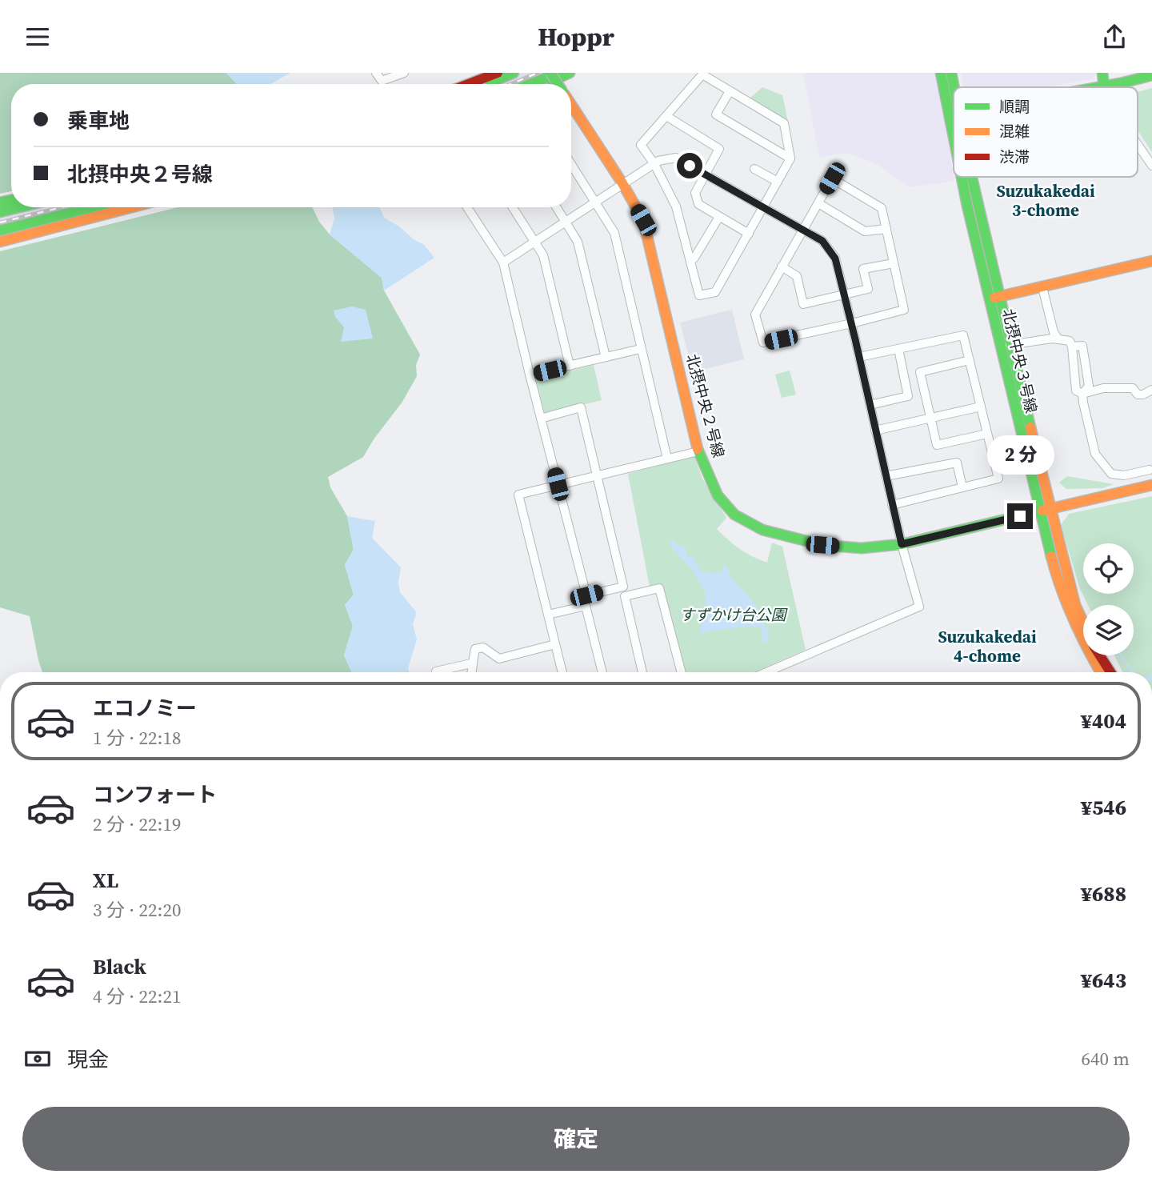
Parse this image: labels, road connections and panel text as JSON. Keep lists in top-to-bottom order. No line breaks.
{"streets":{"street":["北摂中央３号線","北摂中央２号線"]},"crossings":[["北摂中央３号線","北摂中央２号線"]],"districts":["Suzukakedai 3-chome","Suzukakedai 4-chome"],"parks":["すずかけ台公園"],"legend":["順調","混雑","渋滞"],"page":{"header":"Hoppr","banner":["乗車地","北摂中央２号線"],"bubble":"2 分","list":[{"name":"エコノミー","note":"1 分 · 22:18","value":"¥404"},{"name":"コンフォート","note":"2 分 · 22:19","value":"¥546"},{"name":"XL","note":"3 分 · 22:20","value":"¥688"},{"name":"Black","note":"4 分 · 22:21","value":"¥643"}],"pay":["現金","640 m"],"buttons":"確定"}}
